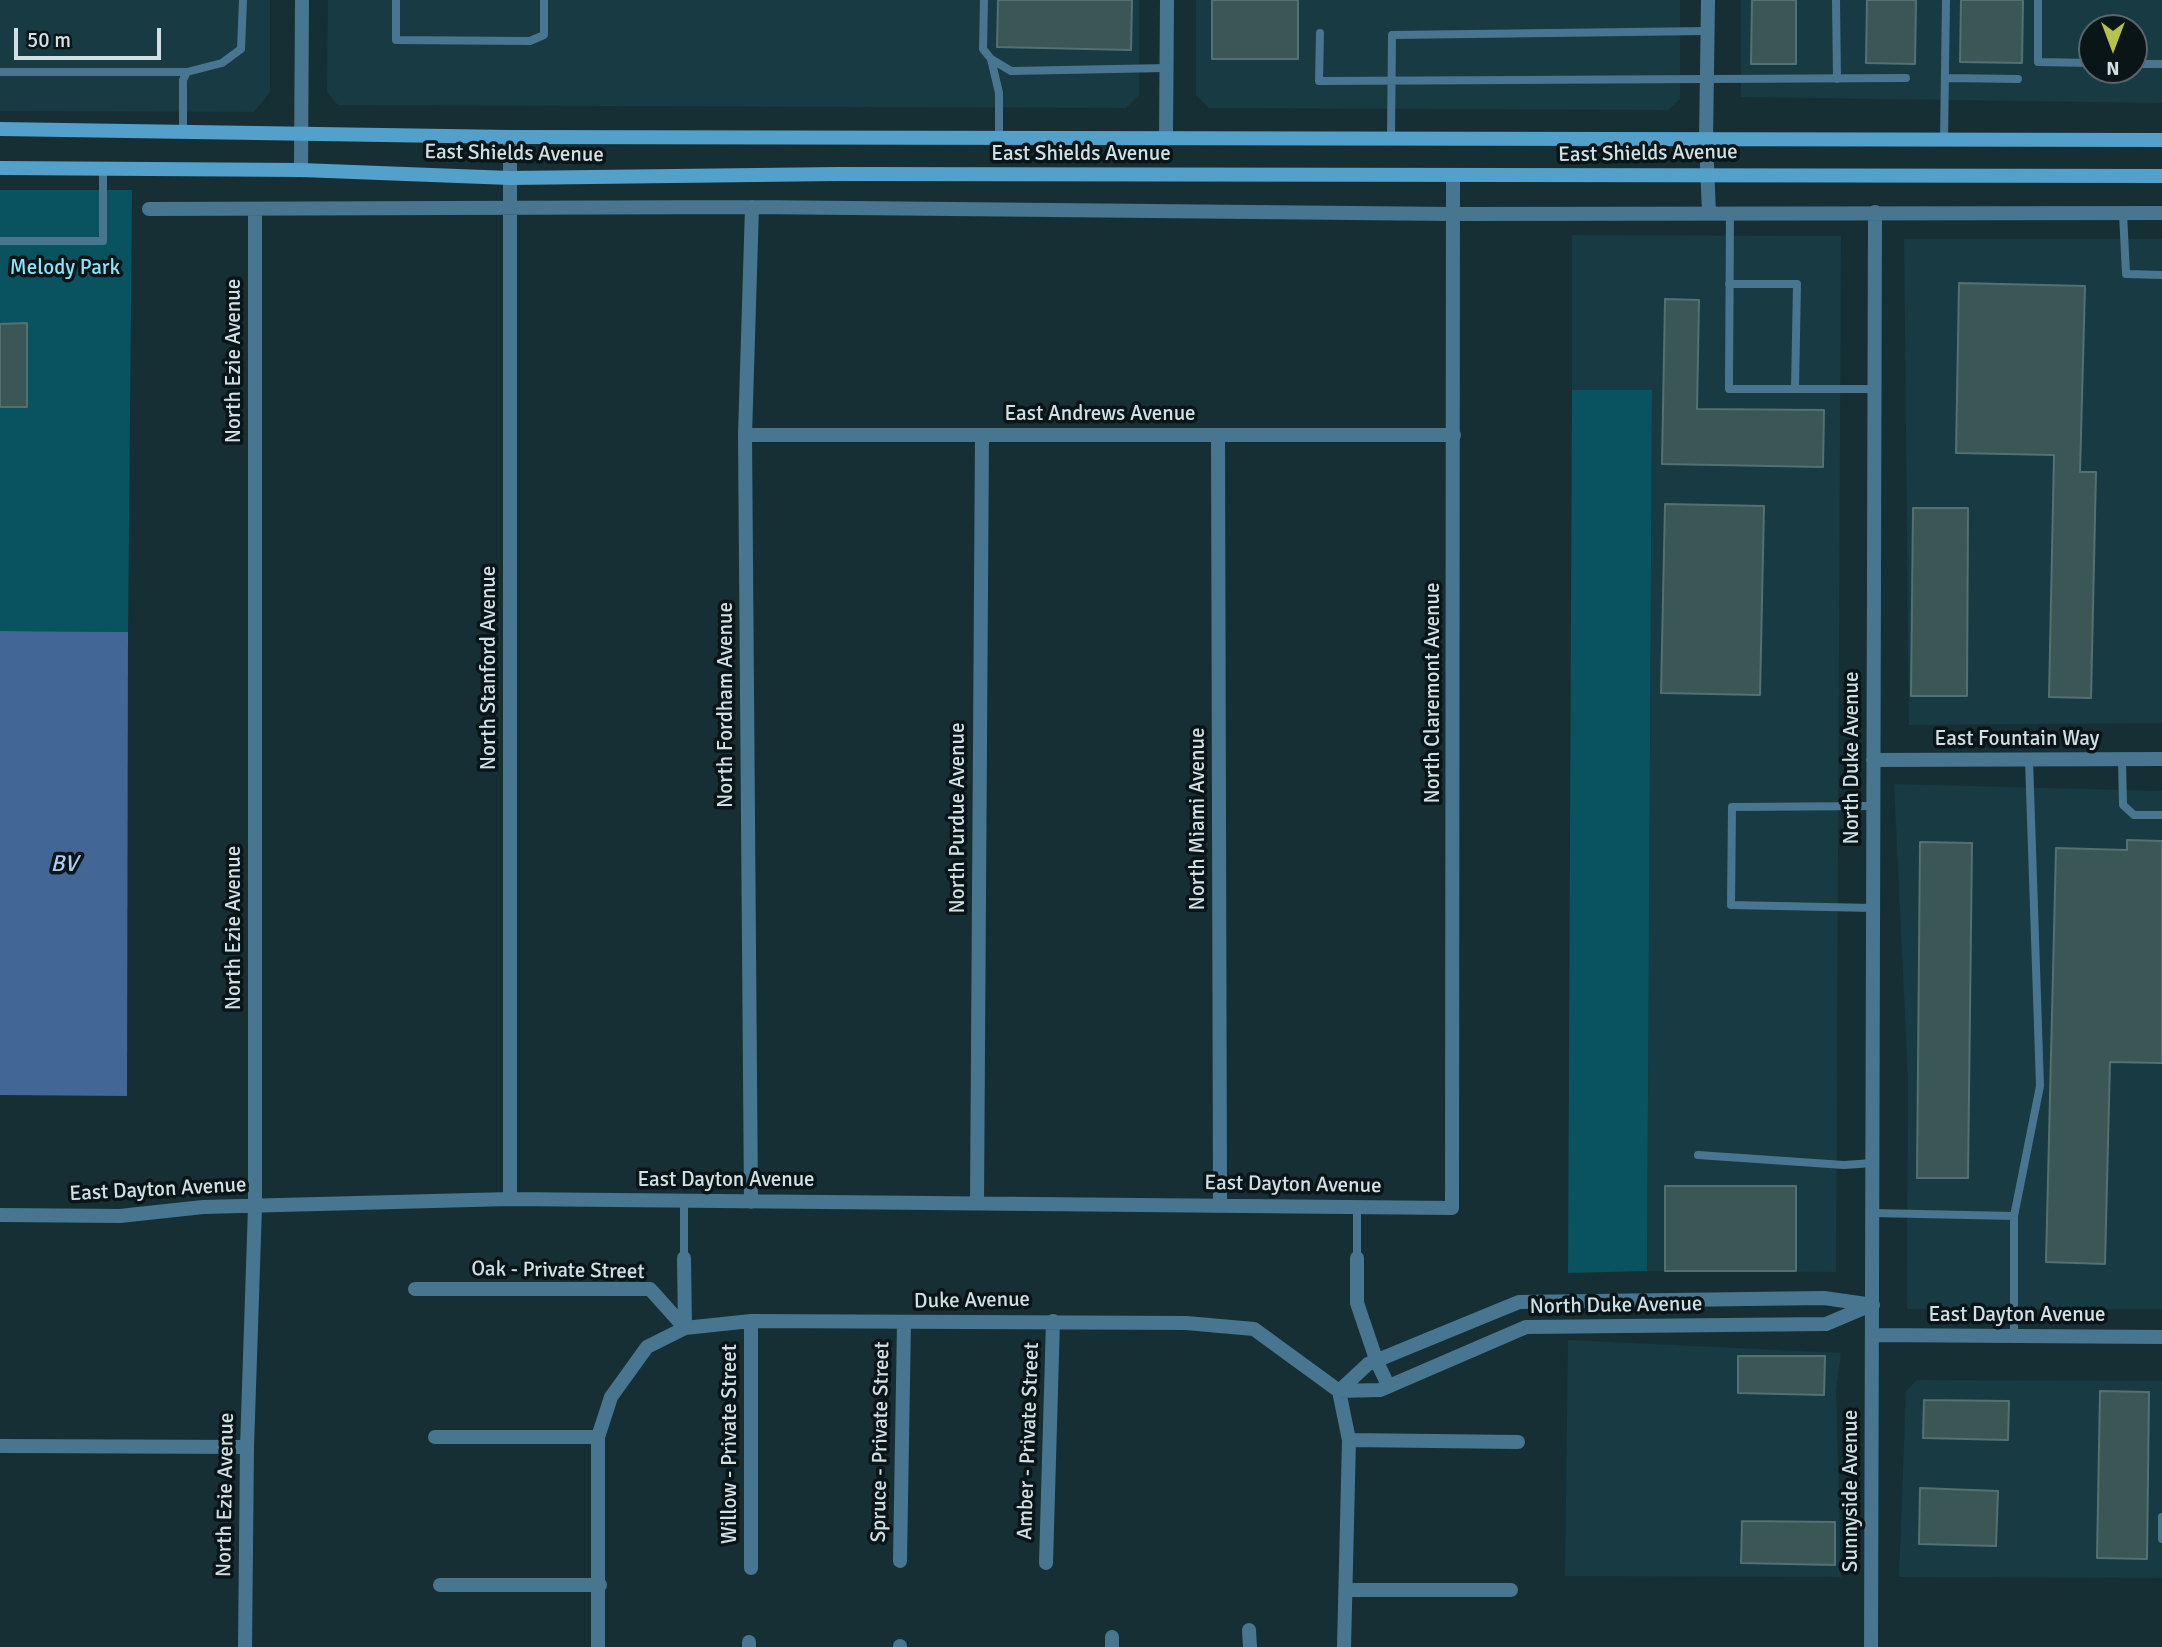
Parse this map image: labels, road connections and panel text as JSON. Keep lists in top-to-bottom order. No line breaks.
{"streets":{"main road":["East Shields Avenue"],"street":["North Ezie Avenue","East Andrews Avenue","North Stanford Avenue","North Claremont Avenue","North Fordham Avenue","East Fountain Way","North Duke Avenue","North Purdue Avenue","North Miami Avenue","East Dayton Avenue","Oak - Private Street","Duke Avenue","Amber - Private Street","Spruce - Private Street","Willow - Private Street","Sunnyside Avenue"]},"crossings":[["East Shields Avenue","North Stanford Avenue"],["East Shields Avenue","North Claremont Avenue"],["North Ezie Avenue","East Dayton Avenue"],["East Andrews Avenue","North Claremont Avenue"],["East Andrews Avenue","North Fordham Avenue"],["East Andrews Avenue","North Purdue Avenue"],["East Andrews Avenue","North Miami Avenue"],["North Stanford Avenue","East Dayton Avenue"],["North Claremont Avenue","East Dayton Avenue"],["North Fordham Avenue","East Dayton Avenue"],["East Fountain Way","North Duke Avenue"],["North Duke Avenue","East Dayton Avenue"],["North Duke Avenue","Duke Avenue"],["North Duke Avenue","Sunnyside Avenue"],["North Purdue Avenue","East Dayton Avenue"],["North Miami Avenue","East Dayton Avenue"],["East Dayton Avenue","Sunnyside Avenue"],["Oak - Private Street","Duke Avenue"],["Duke Avenue","Amber - Private Street"],["Duke Avenue","Spruce - Private Street"],["Duke Avenue","Willow - Private Street"]],"water":["BV"],"parks":["Melody Park"],"scale_bar":"50 m","north":"bottom"}
